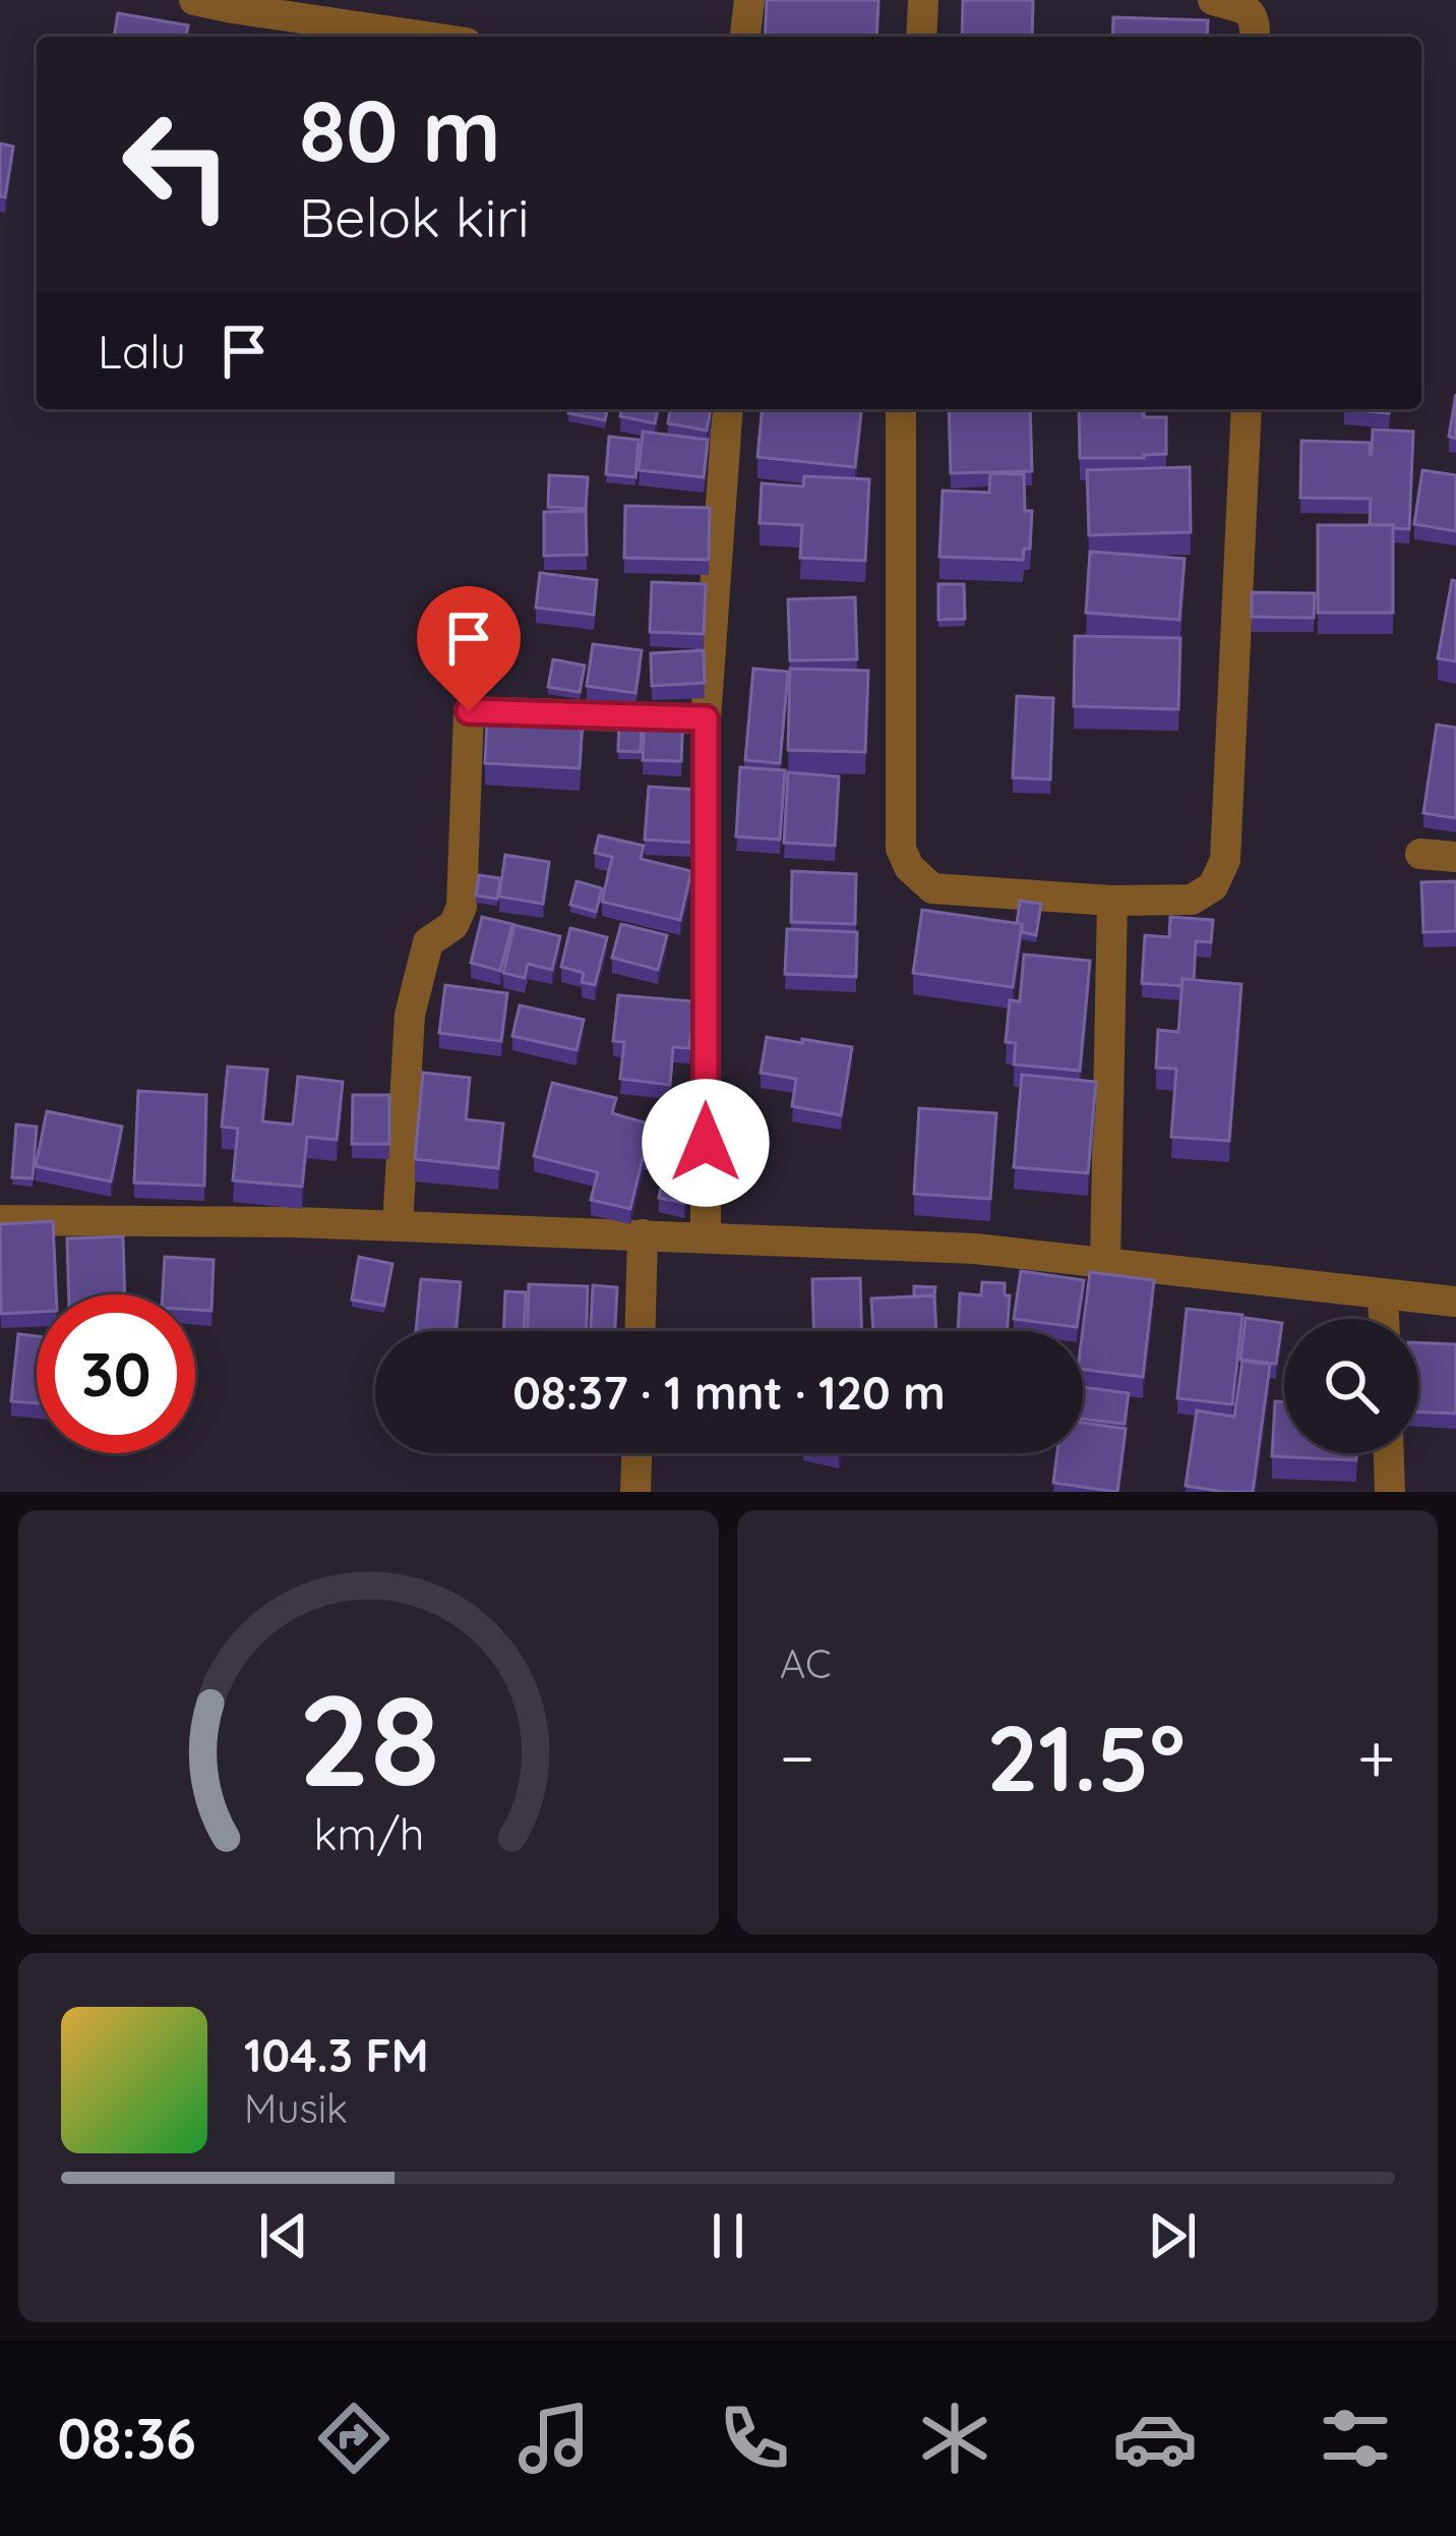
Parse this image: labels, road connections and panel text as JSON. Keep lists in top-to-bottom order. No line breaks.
{"page":{"turn":["80 m","Belok kiri"],"then":"Lalu","limit":"30","trip":"08:37 · 1 mnt · 120 m","tile":"AC","heat":["−","21.5°","+"],"song":["104.3 FM","Musik"],"tabs":"08:36","gauge":["28","km/h"]}}
